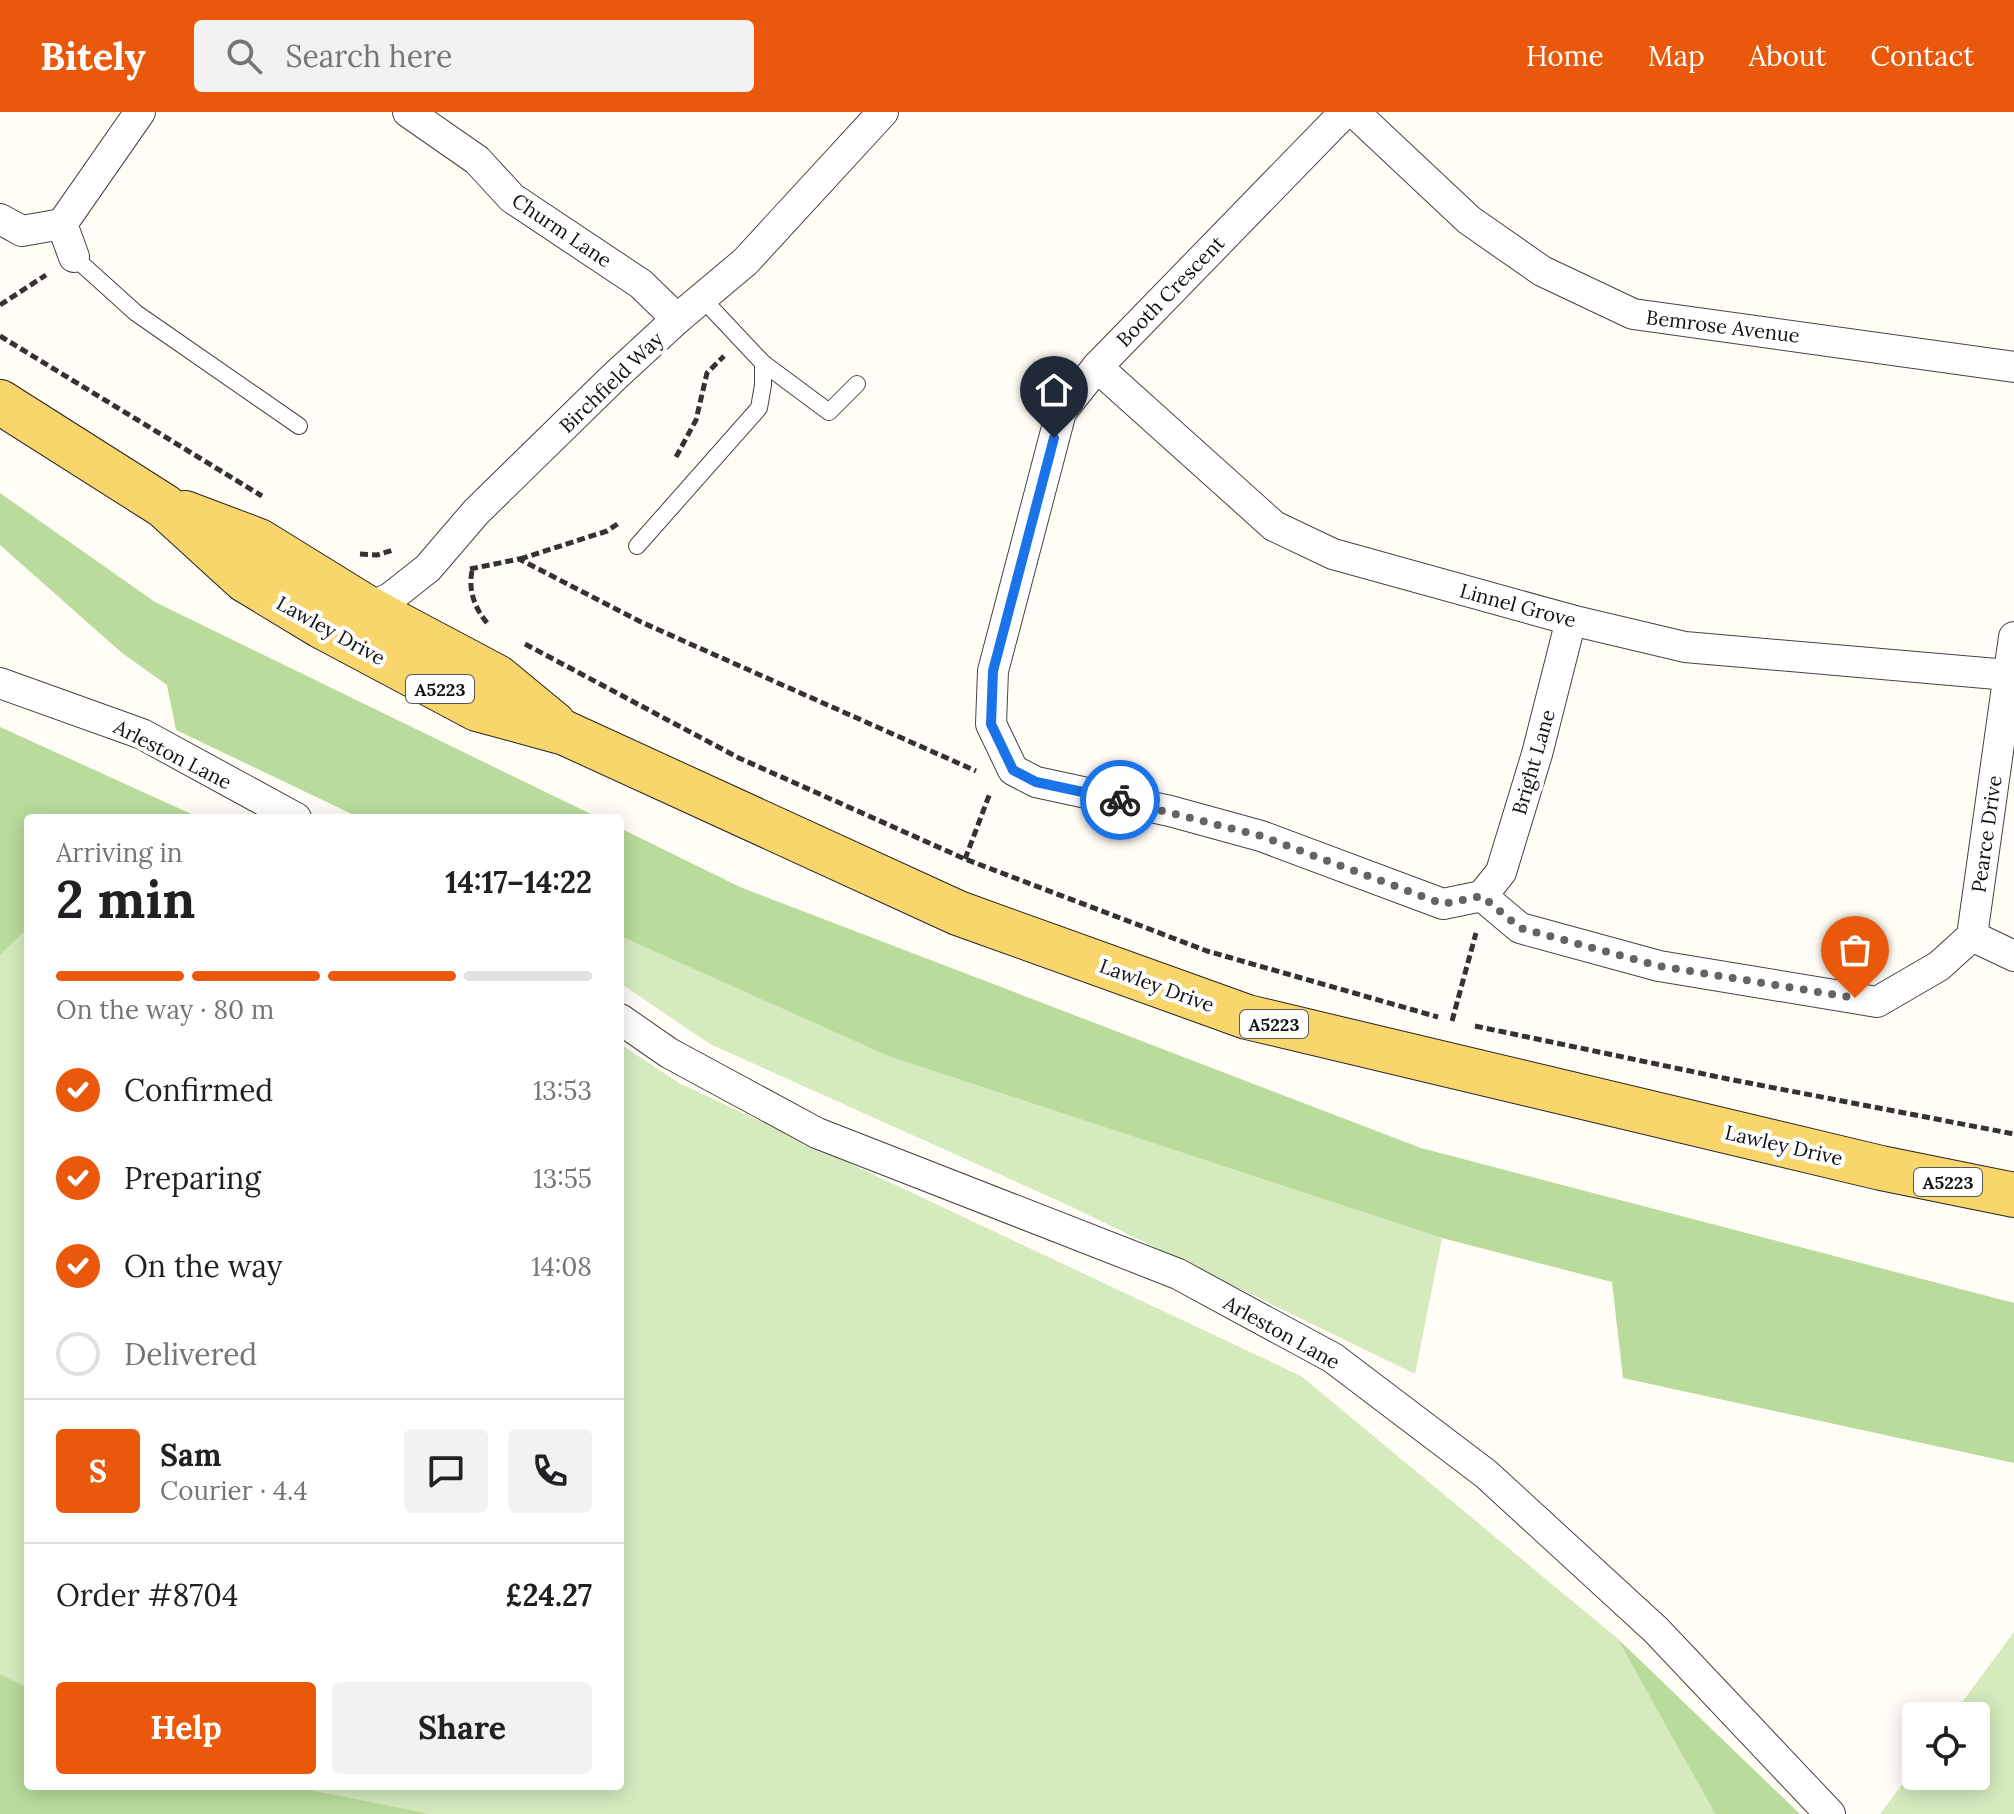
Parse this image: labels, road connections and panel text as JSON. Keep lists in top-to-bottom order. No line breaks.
{"streets":{"main road":["Lawley Drive","A5223"],"street":["Churm Lane","Booth Crescent","Bemrose Avenue","Birchfield Way","Linnel Grove","Arleston Lane","Bright Lane","Pearce Drive"]},"crossings":[["Churm Lane","Birchfield Way"],["Booth Crescent","Linnel Grove"],["Birchfield Way","Lawley Drive"],["Linnel Grove","Bright Lane"],["Linnel Grove","Pearce Drive"]],"page":{"header":"Bitely","search":"Search here","nav":["Home","Map","About","Contact"],"heading":["2 min","Arriving in","14:17–14:22"],"panel":["Sam","Courier · 4.4","Order #8704","£24.27"],"bar":"On the way · 80 m","list":[["Confirmed","13:53"],["Preparing","13:55"],["On the way","14:08"],"Delivered"],"round":"S","buttons":["Help","Share"]}}
